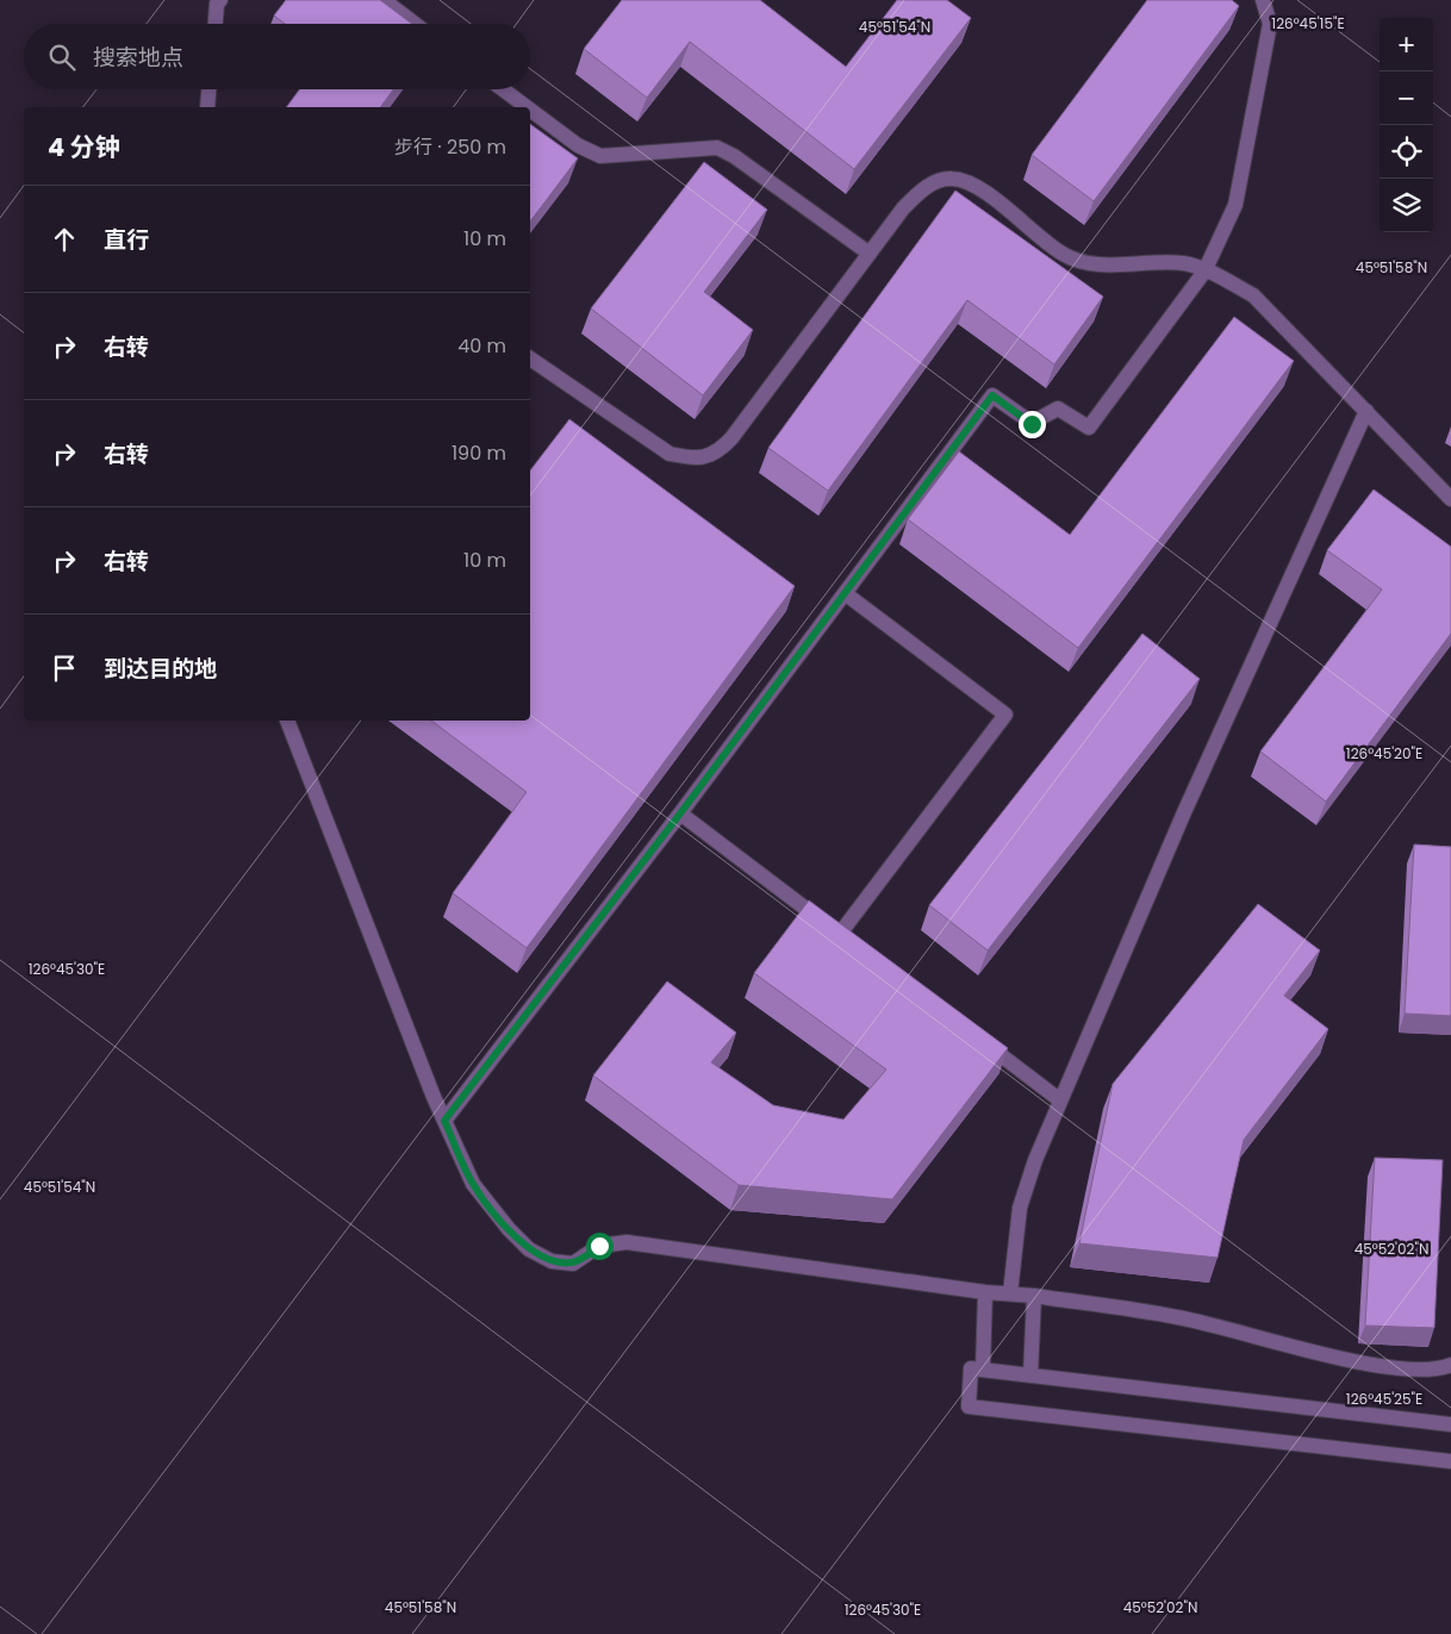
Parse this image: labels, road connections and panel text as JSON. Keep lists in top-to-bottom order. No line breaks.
{"page":{"map_buttons":["+","−"],"search":"搜索地点","heading":["4 分钟","步行 · 250 m"],"list":[["直行","10 m"],["右转","40 m"],["右转","190 m"],["右转","10 m"],"到达目的地"]},"coordinates":["126°45'15\"E","45°51'54\"N","45°51'58\"N","126°45'20\"E","126°45'30\"E","45°52'02\"N","126°45'25\"E"]}
